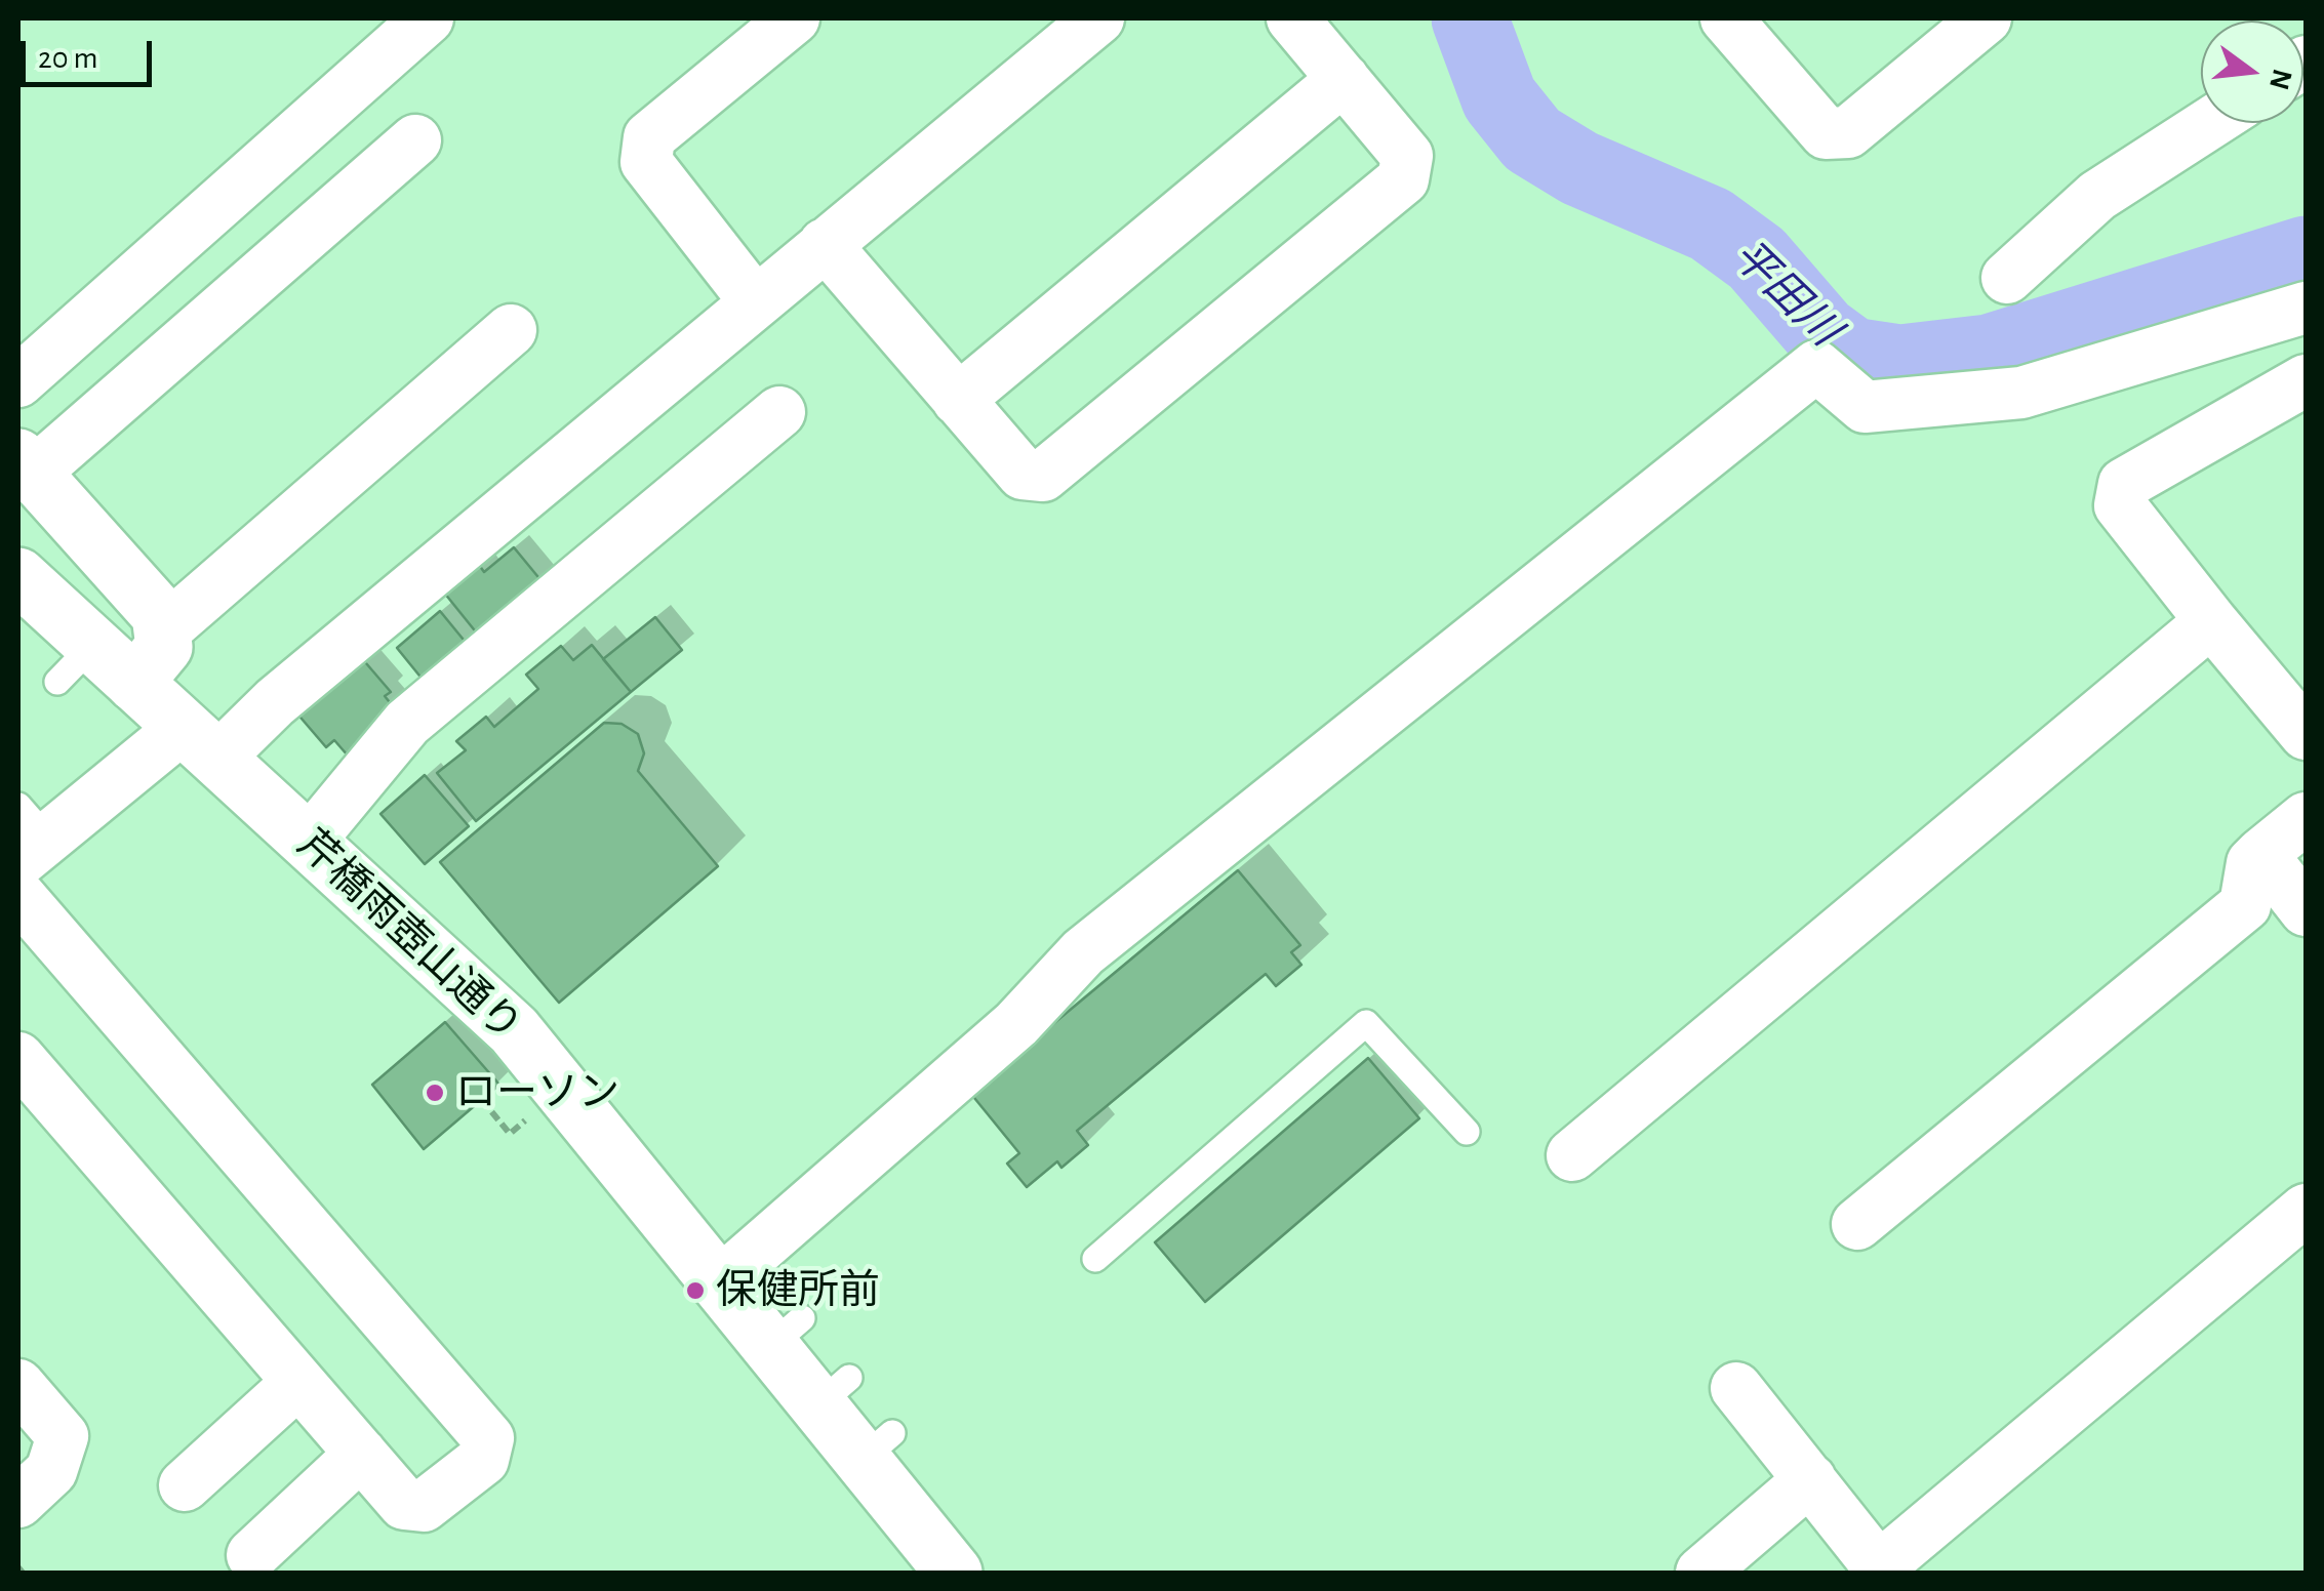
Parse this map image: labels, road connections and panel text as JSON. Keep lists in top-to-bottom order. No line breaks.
{"streets":{"main road":["芹橋雨壺山通り"]},"water":["平田川"],"places":["ローソン","保健所前"],"scale_bar":"20 m","north":"right"}
